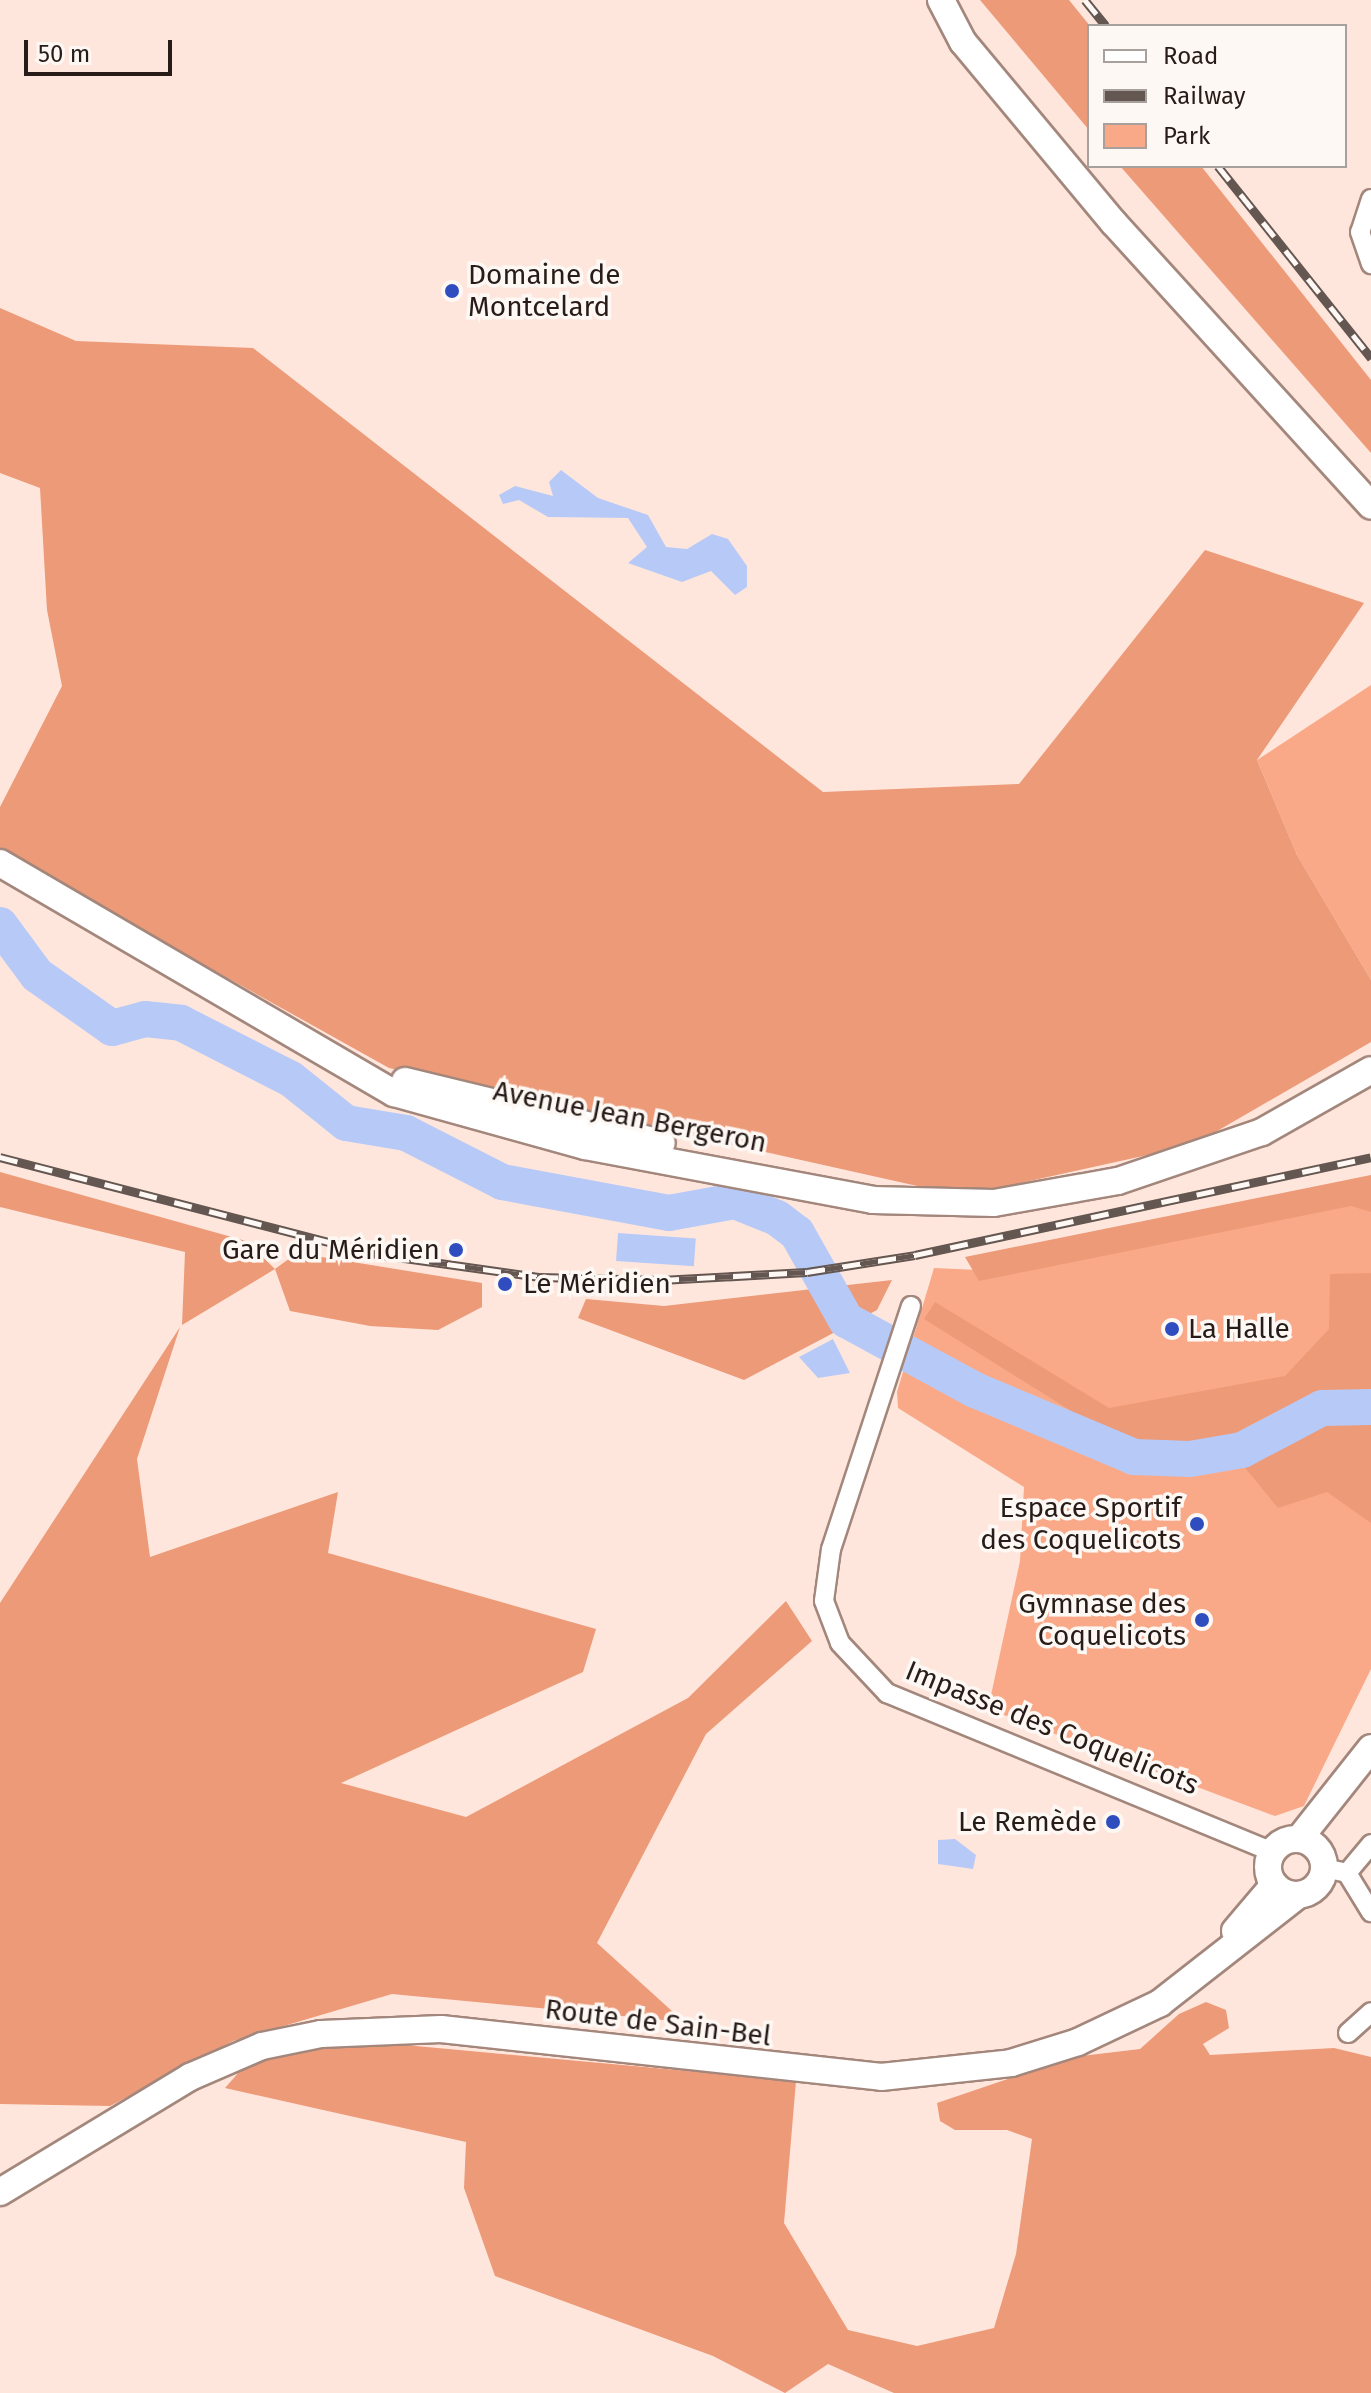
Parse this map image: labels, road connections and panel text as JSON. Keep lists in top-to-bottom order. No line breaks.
{"streets":{"main road":["Avenue Jean Bergeron","Route de Sain-Bel"],"street":["Impasse des Coquelicots"]},"places":["Domaine de Montcelard","Gare du Méridien","Le Méridien","La Halle","Espace Sportif des Coquelicots","Gymnase des Coquelicots","Le Remède"],"legend":["Road","Railway","Park"],"scale_bar":"50 m"}
